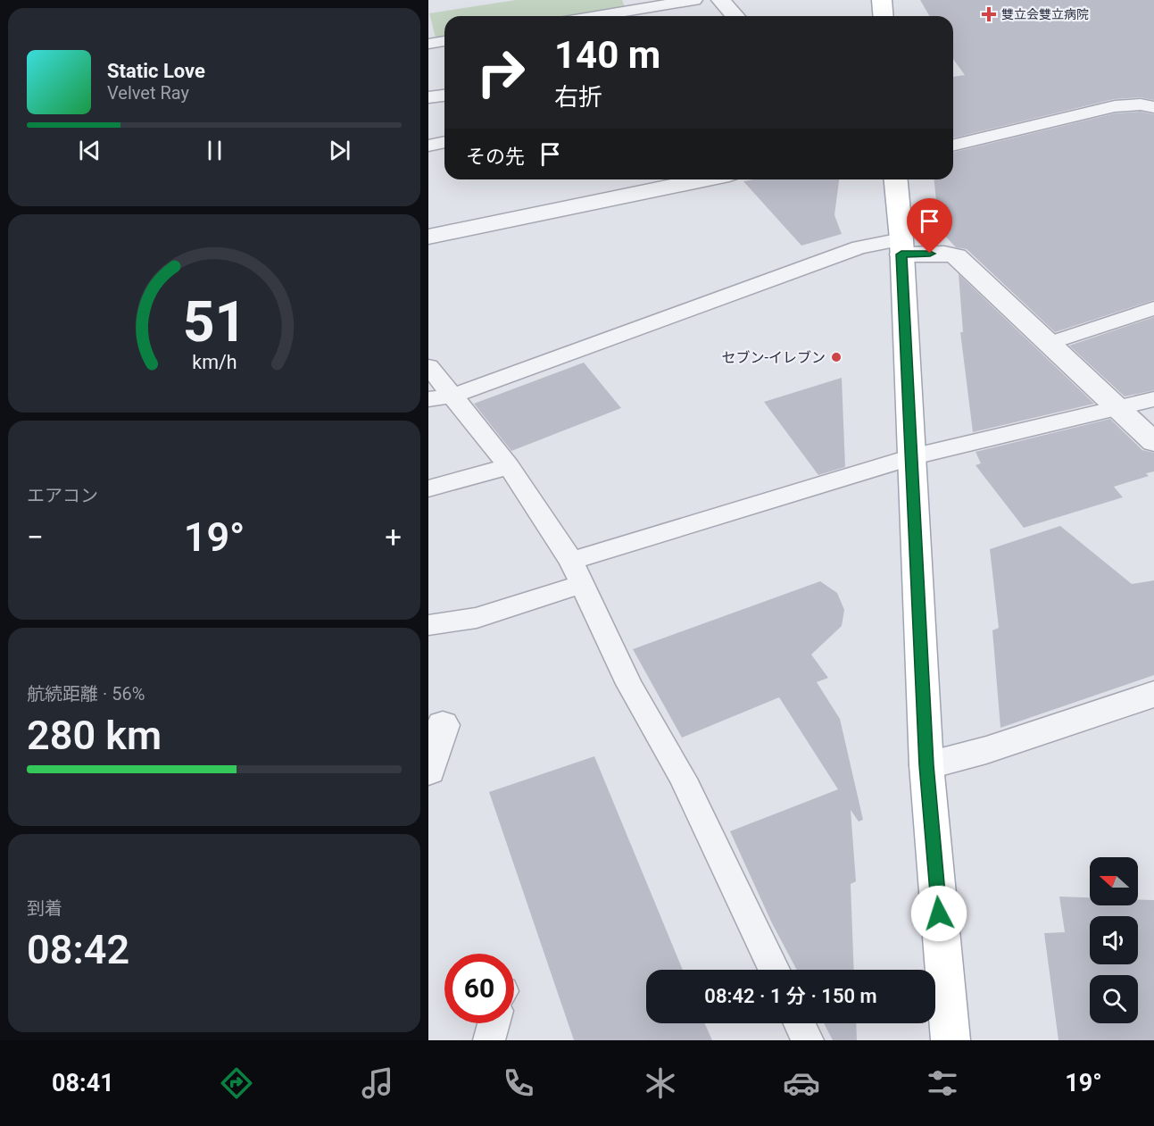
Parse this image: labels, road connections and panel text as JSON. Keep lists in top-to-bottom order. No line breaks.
{"places":{"health":["雙立会雙立病院"],"other":["セブン-イレブン"]},"north":"left","page":{"turn":["140 m","右折"],"song":["Static Love","Velvet Ray"],"then":"その先","tile":["エアコン",["航続距離 · 56%","280 km"],["到着","08:42"]],"heat":["−","19°","+"],"limit":"60","trip":"08:42 · 1 分 · 150 m","tabs":["08:41","19°"],"gauge":["51","km/h"]}}
